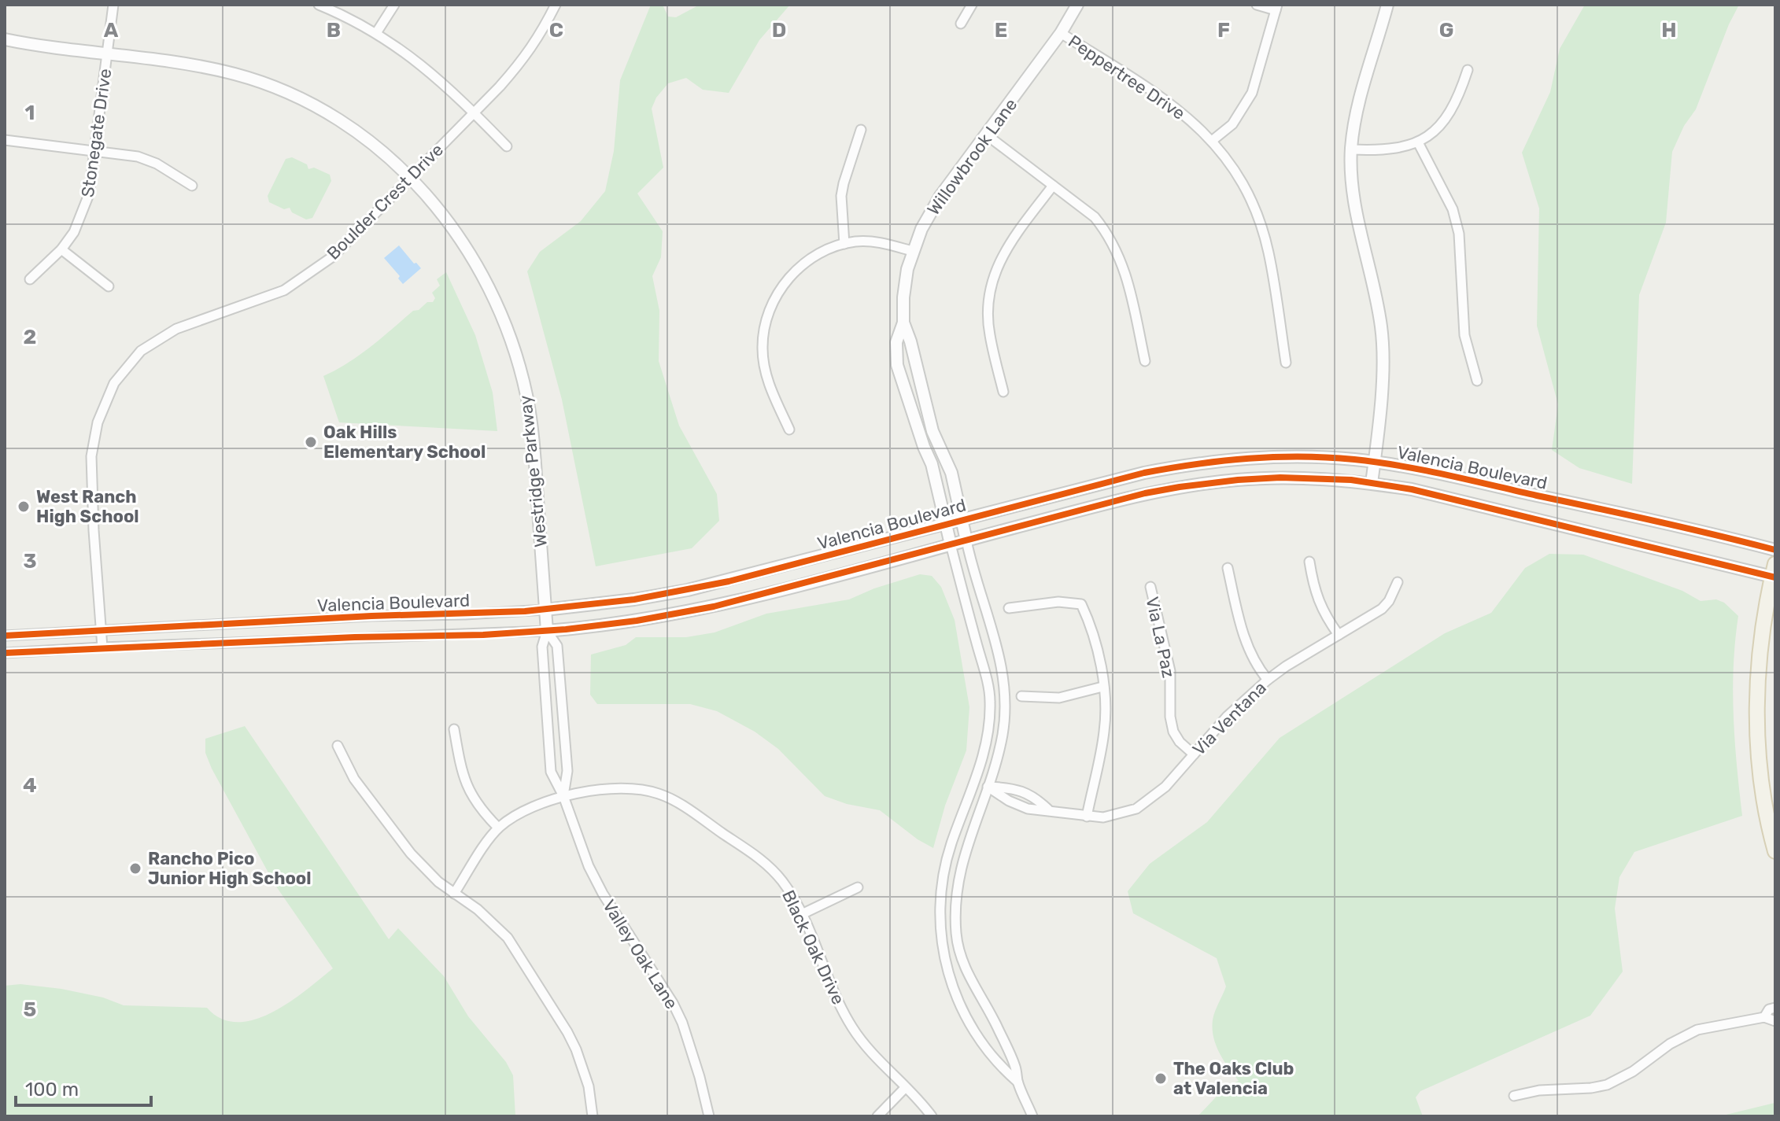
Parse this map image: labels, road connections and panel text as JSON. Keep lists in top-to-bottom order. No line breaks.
{"streets":{"street":["Peppertree Drive","Stonegate Drive","Willowbrook Lane","Boulder Crest Drive","Valencia Boulevard","Westridge Parkway","Via La Paz","Via Ventana","Black Oak Drive","Valley Oak Lane"]},"crossings":[["Peppertree Drive","Willowbrook Lane"],["Stonegate Drive","Westridge Parkway"],["Willowbrook Lane","Valencia Boulevard"],["Boulder Crest Drive","Valencia Boulevard"],["Boulder Crest Drive","Westridge Parkway"],["Valencia Boulevard","Westridge Parkway"],["Valencia Boulevard","Valley Oak Lane"],["Westridge Parkway","Valley Oak Lane"],["Via La Paz","Via Ventana"],["Black Oak Drive","Valley Oak Lane"]],"places":["Oak Hills Elementary School","West Ranch High School","Rancho Pico Junior High School","The Oaks Club at Valencia"],"scale_bar":"100 m","grid":{"columns":["A","B","C","D","E","F","G","H"],"rows":["1","2","3","4","5"]}}
